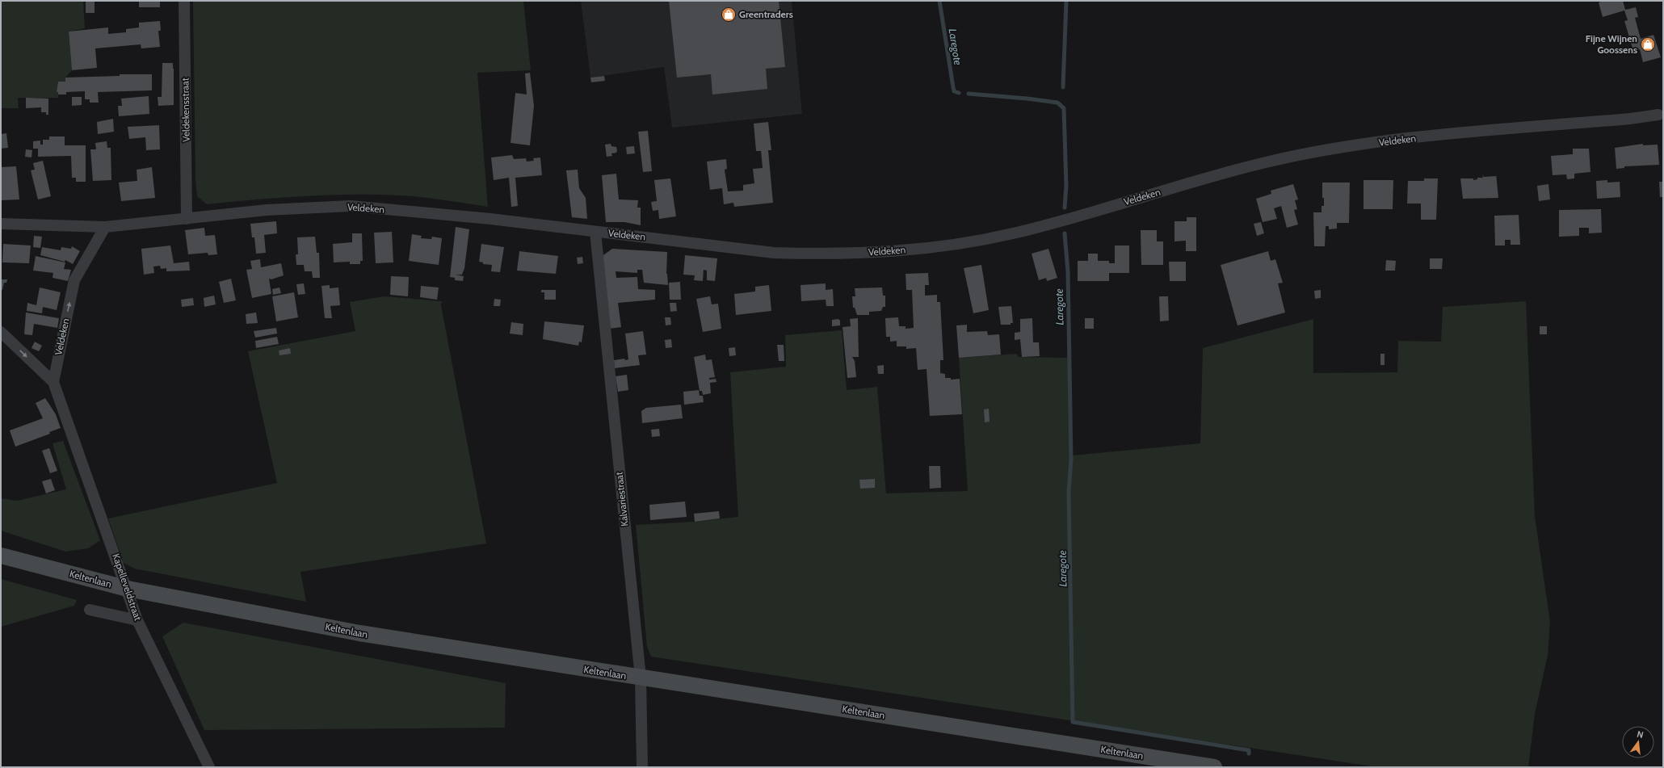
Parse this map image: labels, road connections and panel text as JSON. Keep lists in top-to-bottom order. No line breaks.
{"streets":{"main road":["Keltenlaan"],"street":["Veldekensstraat","Veldeken","Kalvariestraat","Kapelleveldstraat"]},"crossings":[["Veldekensstraat","Veldeken"],["Veldeken","Kalvariestraat"],["Veldeken","Kapelleveldstraat"],["Kalvariestraat","Keltenlaan"],["Keltenlaan","Kapelleveldstraat"]],"water":["Laregote"],"places":{"shop":["Greentraders","Fijne Wijnen Goossens"]},"north":"top"}
